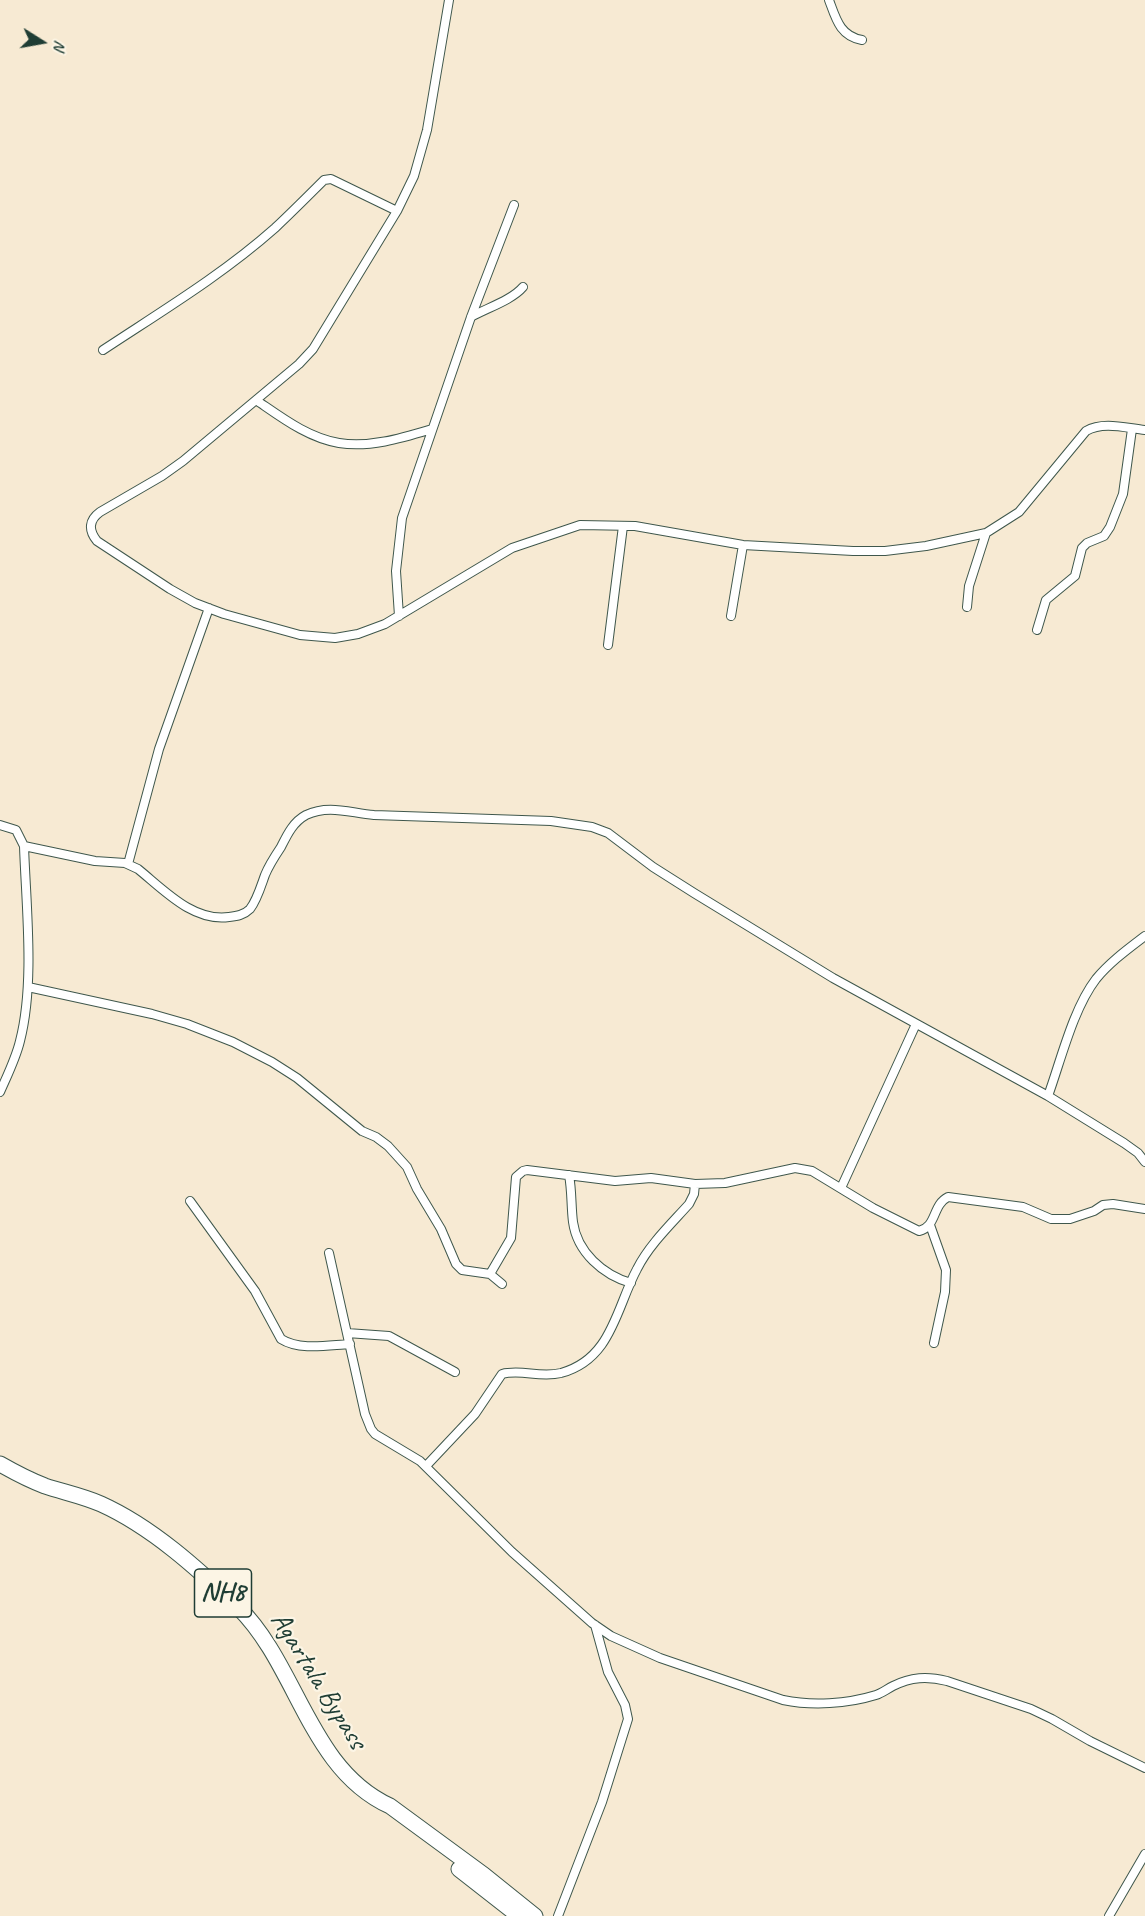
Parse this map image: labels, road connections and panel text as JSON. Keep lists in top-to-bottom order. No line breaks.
{"streets":{"highway":["NH8","Agartala Bypass"]},"north":"right"}
